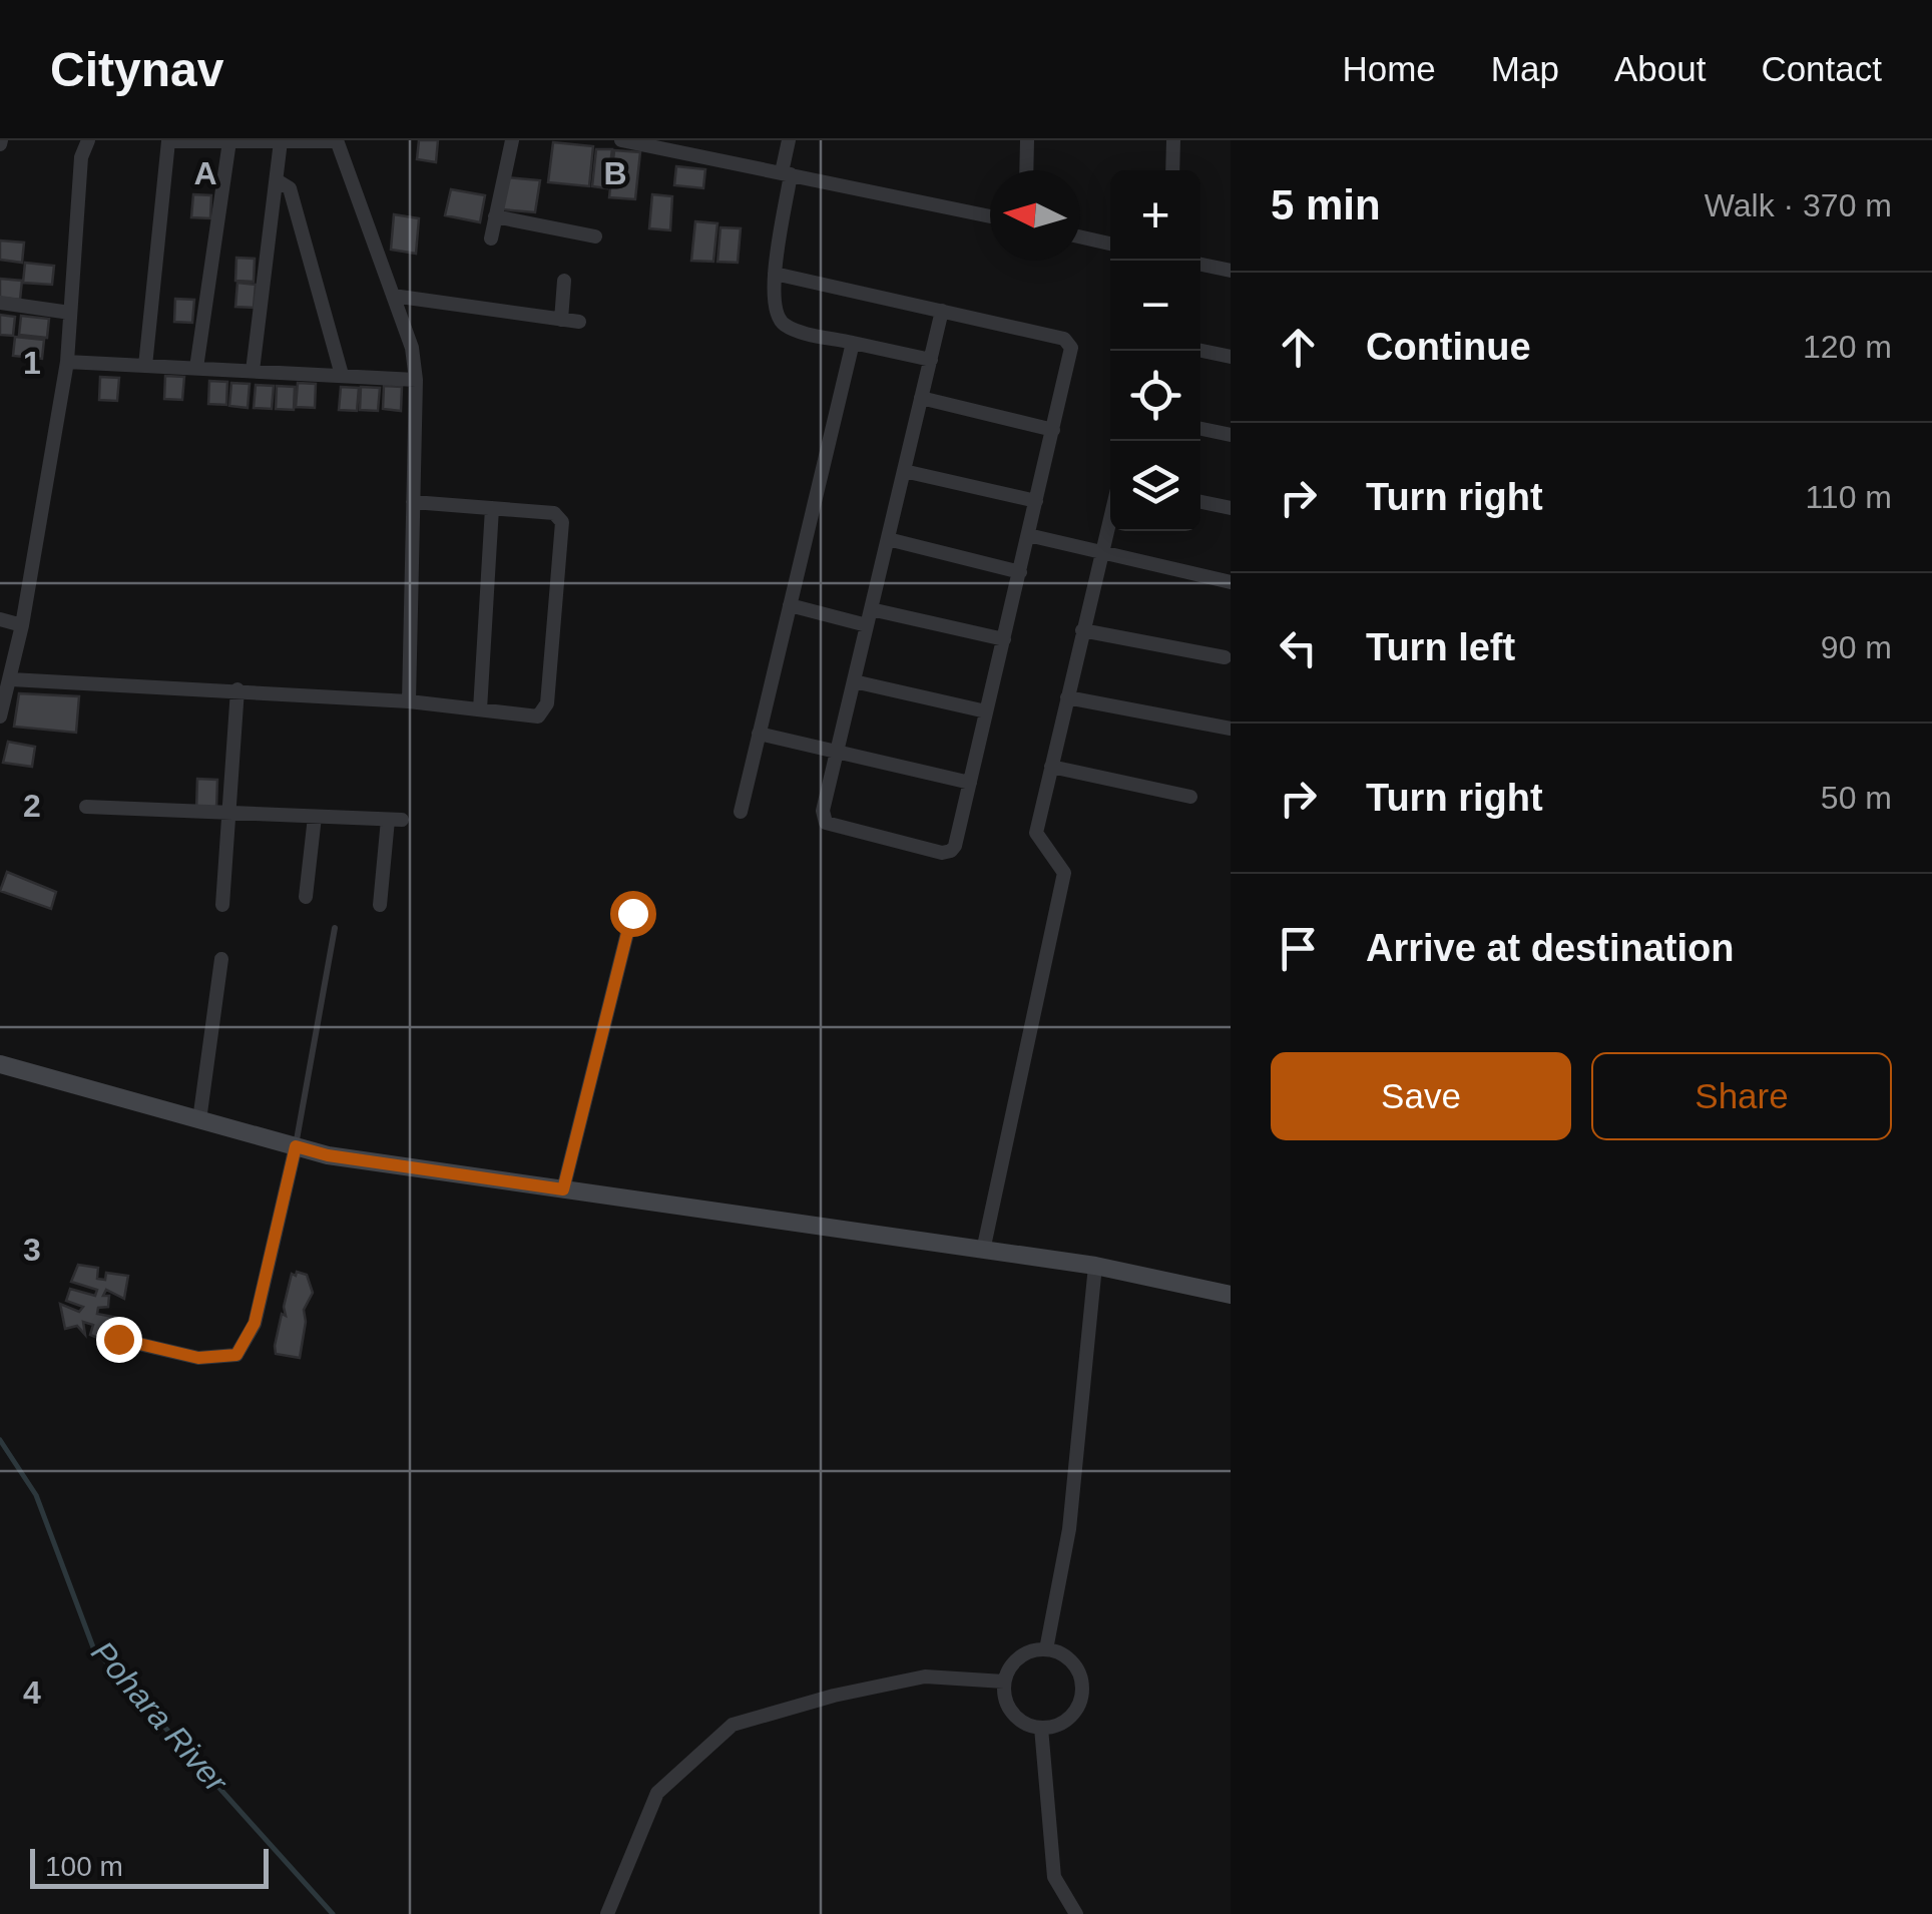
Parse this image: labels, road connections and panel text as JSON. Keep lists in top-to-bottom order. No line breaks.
{"water":["Pohara River"],"scale_bar":"100 m","north":"left","page":{"header":"Citynav","nav":["Home","Map","About","Contact"],"heading":["5 min","Walk · 370 m"],"map_buttons":["+","−"],"list":[["Continue","120 m"],["Turn right","110 m"],["Turn left","90 m"],["Turn right","50 m"],"Arrive at destination"],"buttons":["Save","Share"],"scale":"100 m"},"grid":{"columns":["A","B"],"rows":["1","2","3","4"]}}
